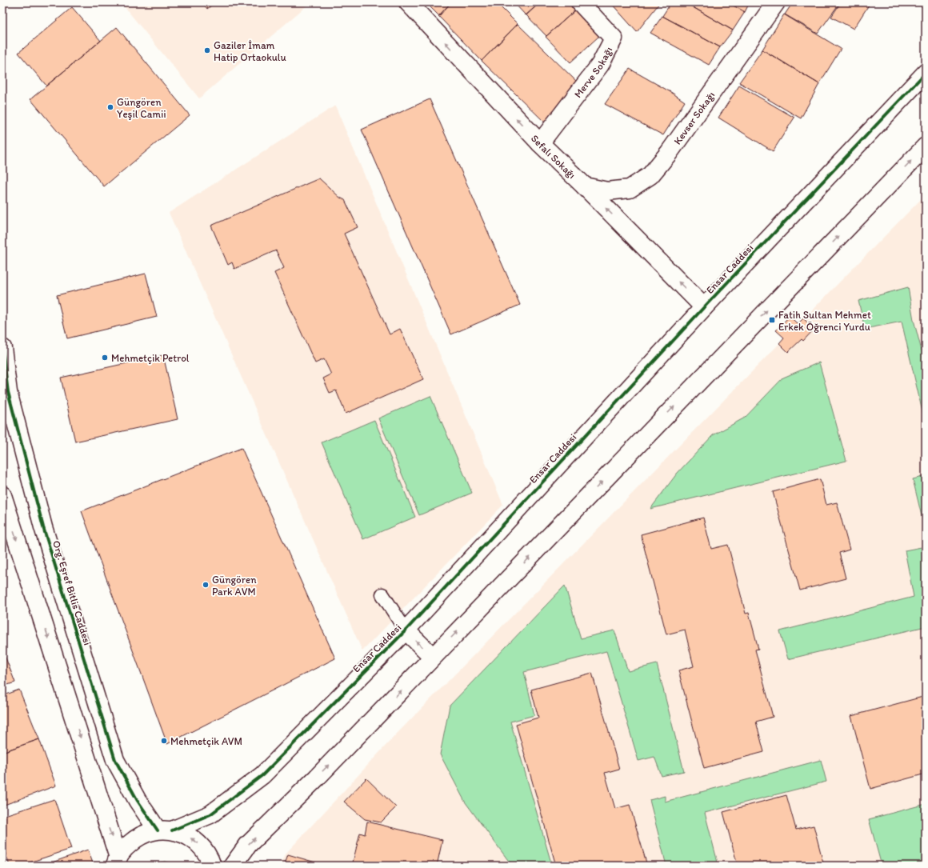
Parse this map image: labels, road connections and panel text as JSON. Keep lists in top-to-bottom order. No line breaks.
{"streets":{"street":["Merve Sokağı","Kevser Sokağı","Sefalı Sokağı","Ensar Caddesi","Org. Eşref Bitlis Caddesi"]},"crossings":[["Merve Sokağı","Sefalı Sokağı"],["Kevser Sokağı","Sefalı Sokağı"],["Sefalı Sokağı","Ensar Caddesi"],["Ensar Caddesi","Org. Eşref Bitlis Caddesi"]],"one_way":["Sefalı Sokağı"],"places":{"other":["Gaziler İmam Hatip Ortaokulu","Güngören Yeşil Camii","Mehmetçik Petrol","Güngören Park AVM","Mehmetçik AVM"],"transit":["Fatih Sultan Mehmet Erkek Öğrenci Yurdu"]}}
